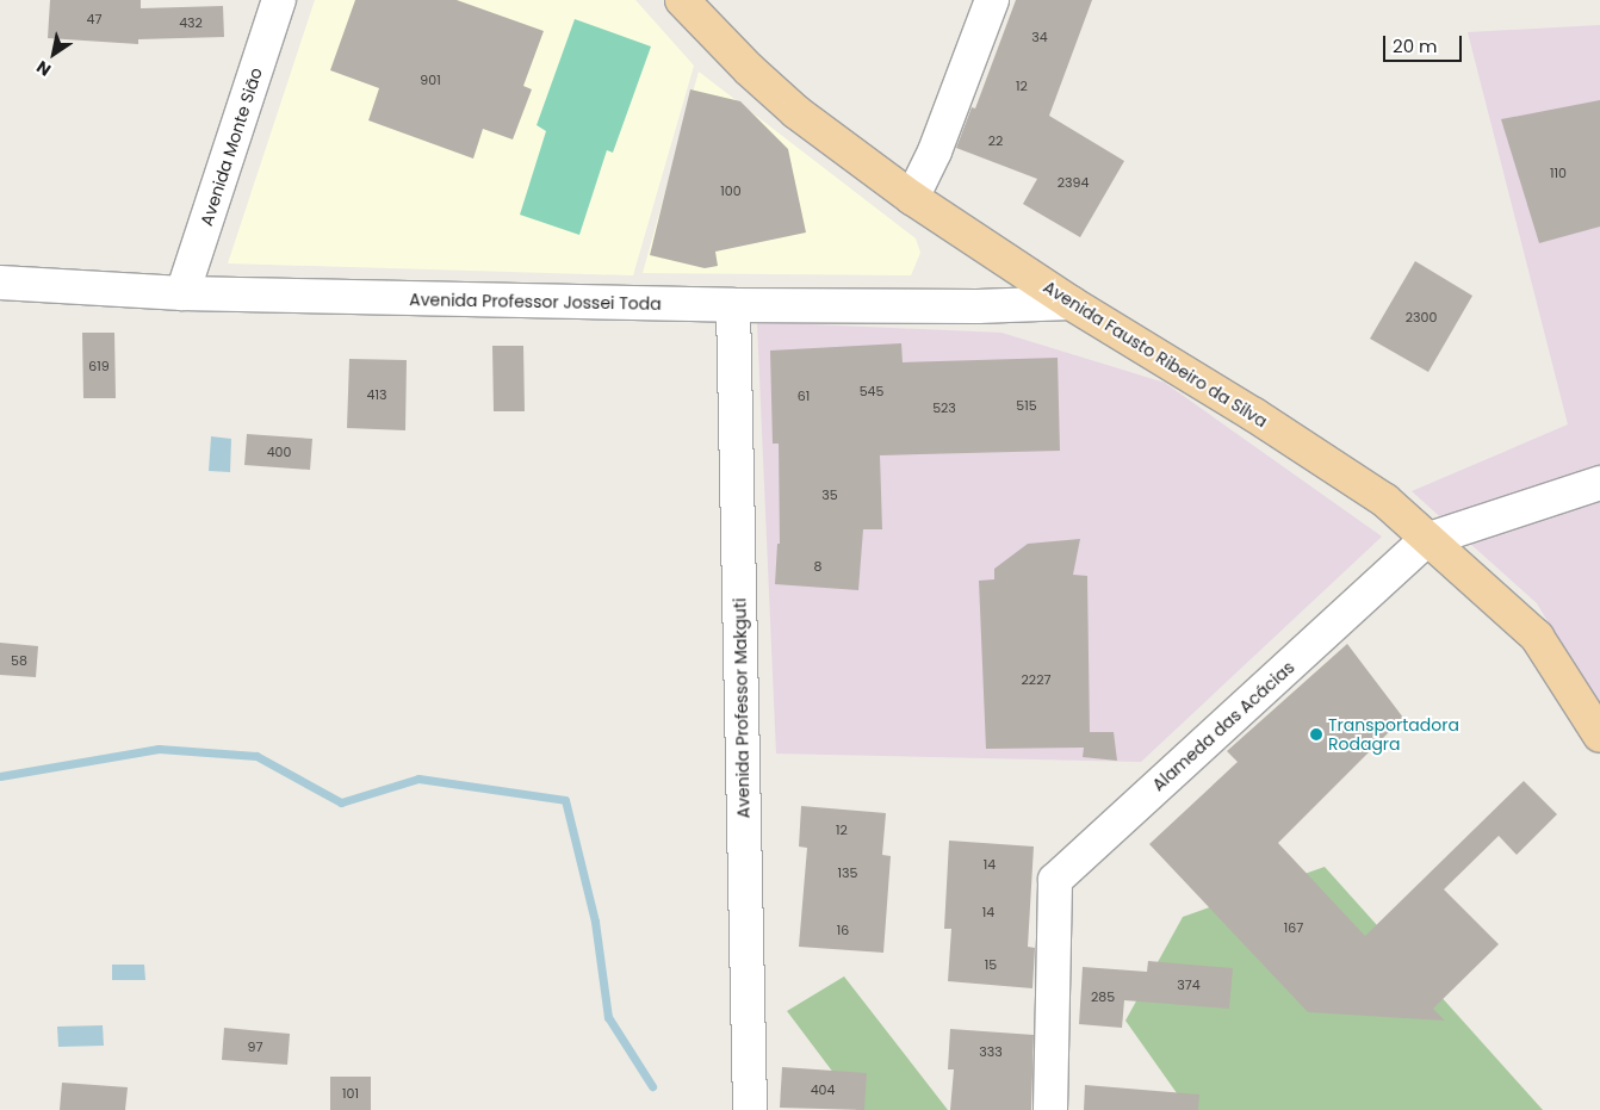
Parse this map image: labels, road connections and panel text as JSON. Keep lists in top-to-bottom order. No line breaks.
{"streets":{"main road":["Avenida Fausto Ribeiro da Silva"],"street":["Avenida Monte Sião","Avenida Professor Jossei Toda","Avenida Professor Makguti","Alameda das Acácias"]},"crossings":[["Avenida Monte Sião","Avenida Professor Jossei Toda"],["Avenida Professor Jossei Toda","Avenida Fausto Ribeiro da Silva"],["Avenida Professor Jossei Toda","Avenida Professor Makguti"],["Avenida Fausto Ribeiro da Silva","Alameda das Acácias"]],"places":["Transportadora Rodagra"],"house_numbers":["47","432","34","901","12","22","110","2394","100","2300","619","545","413","61","515","523","400","35","8","58","2227","12","14","135","14","167","16","15","374","285","97","333","404","101"],"scale_bar":"20 m","north":"bottom left"}
